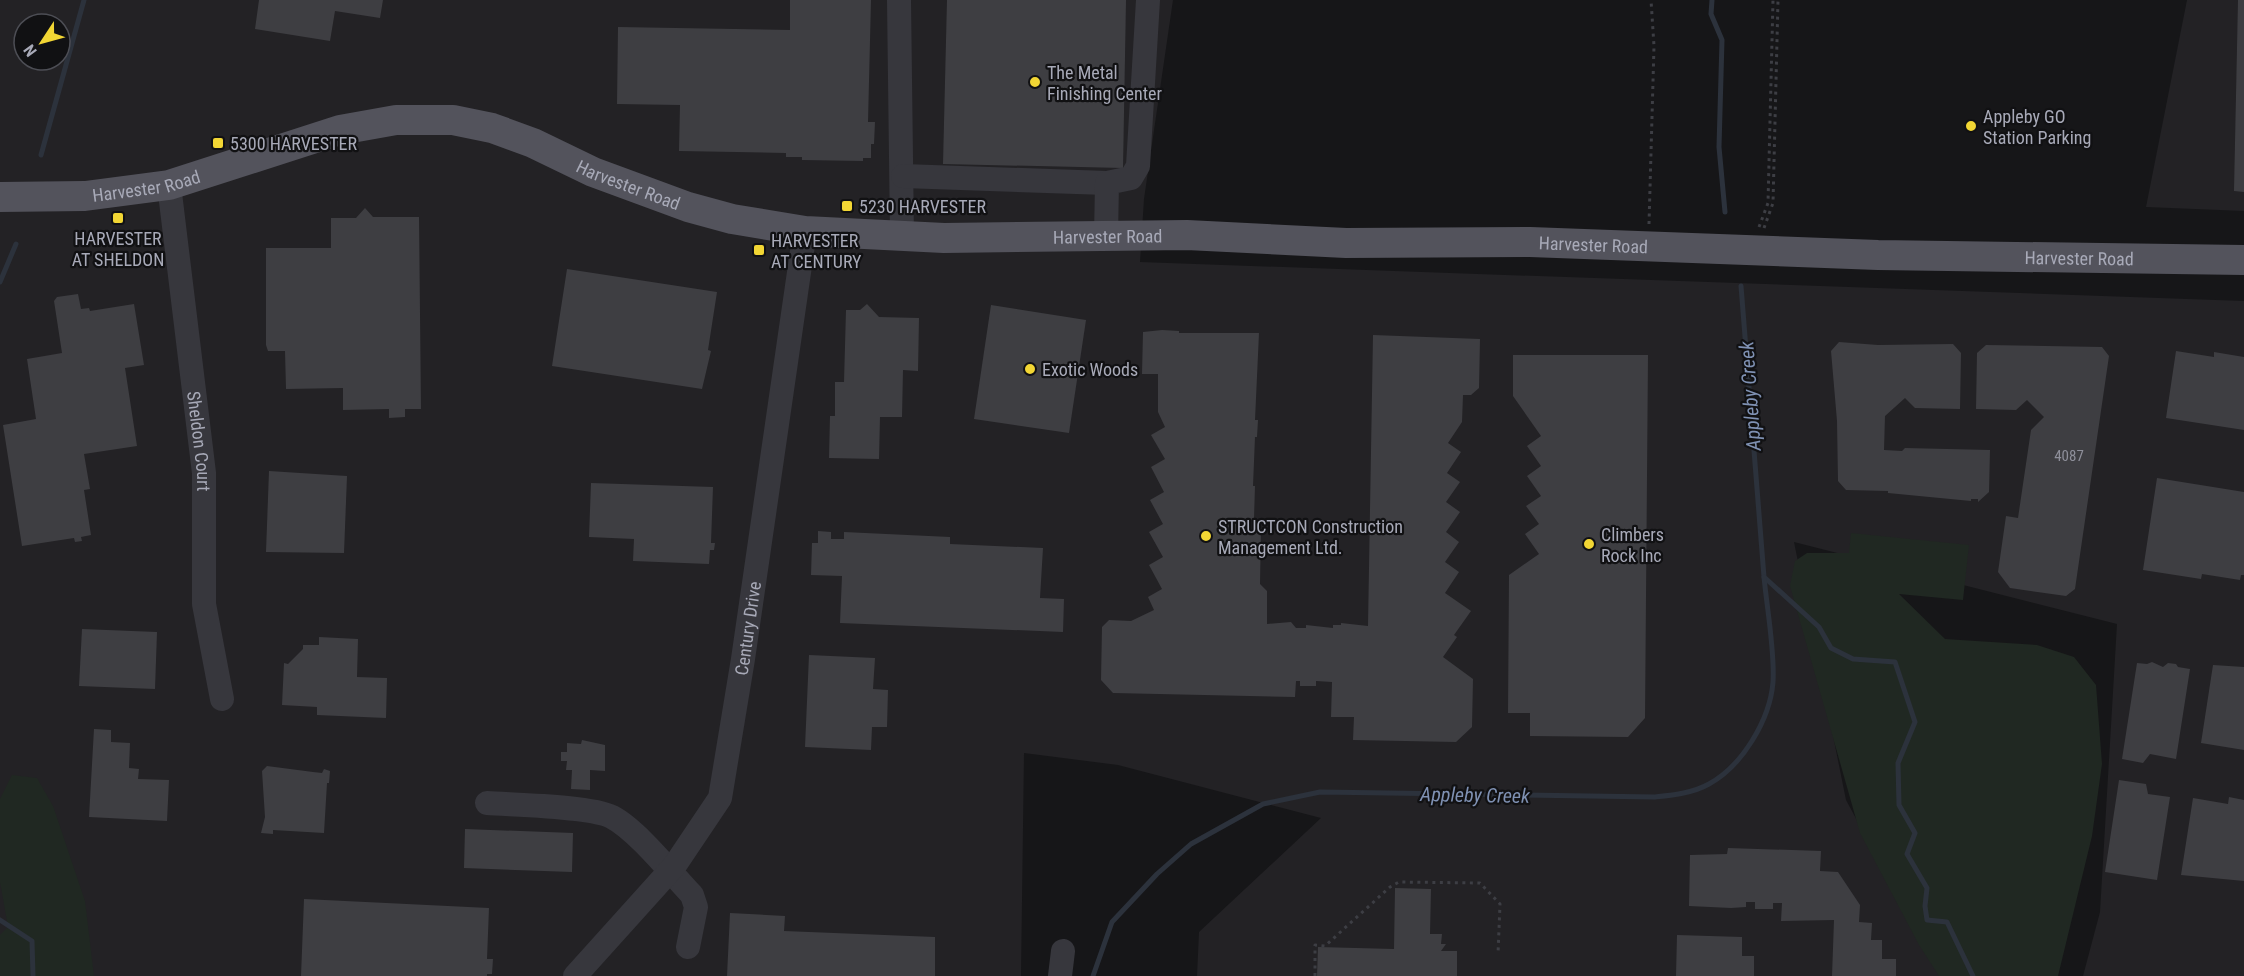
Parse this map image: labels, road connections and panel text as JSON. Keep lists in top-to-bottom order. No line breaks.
{"streets":{"main road":["Harvester Road"],"street":["Sheldon Court","Century Drive"]},"crossings":[["Harvester Road","Sheldon Court"],["Harvester Road","Century Drive"]],"water":["Appleby Creek"],"places":{"other":["The Metal Finishing Center","Appleby GO Station Parking","Exotic Woods","STRUCTCON Construction Management Ltd.","Climbers Rock Inc"],"transit":["5300 HARVESTER","5230 HARVESTER","HARVESTER AT SHELDON","HARVESTER AT CENTURY"]},"house_numbers":["4087"],"north":"bottom left"}
